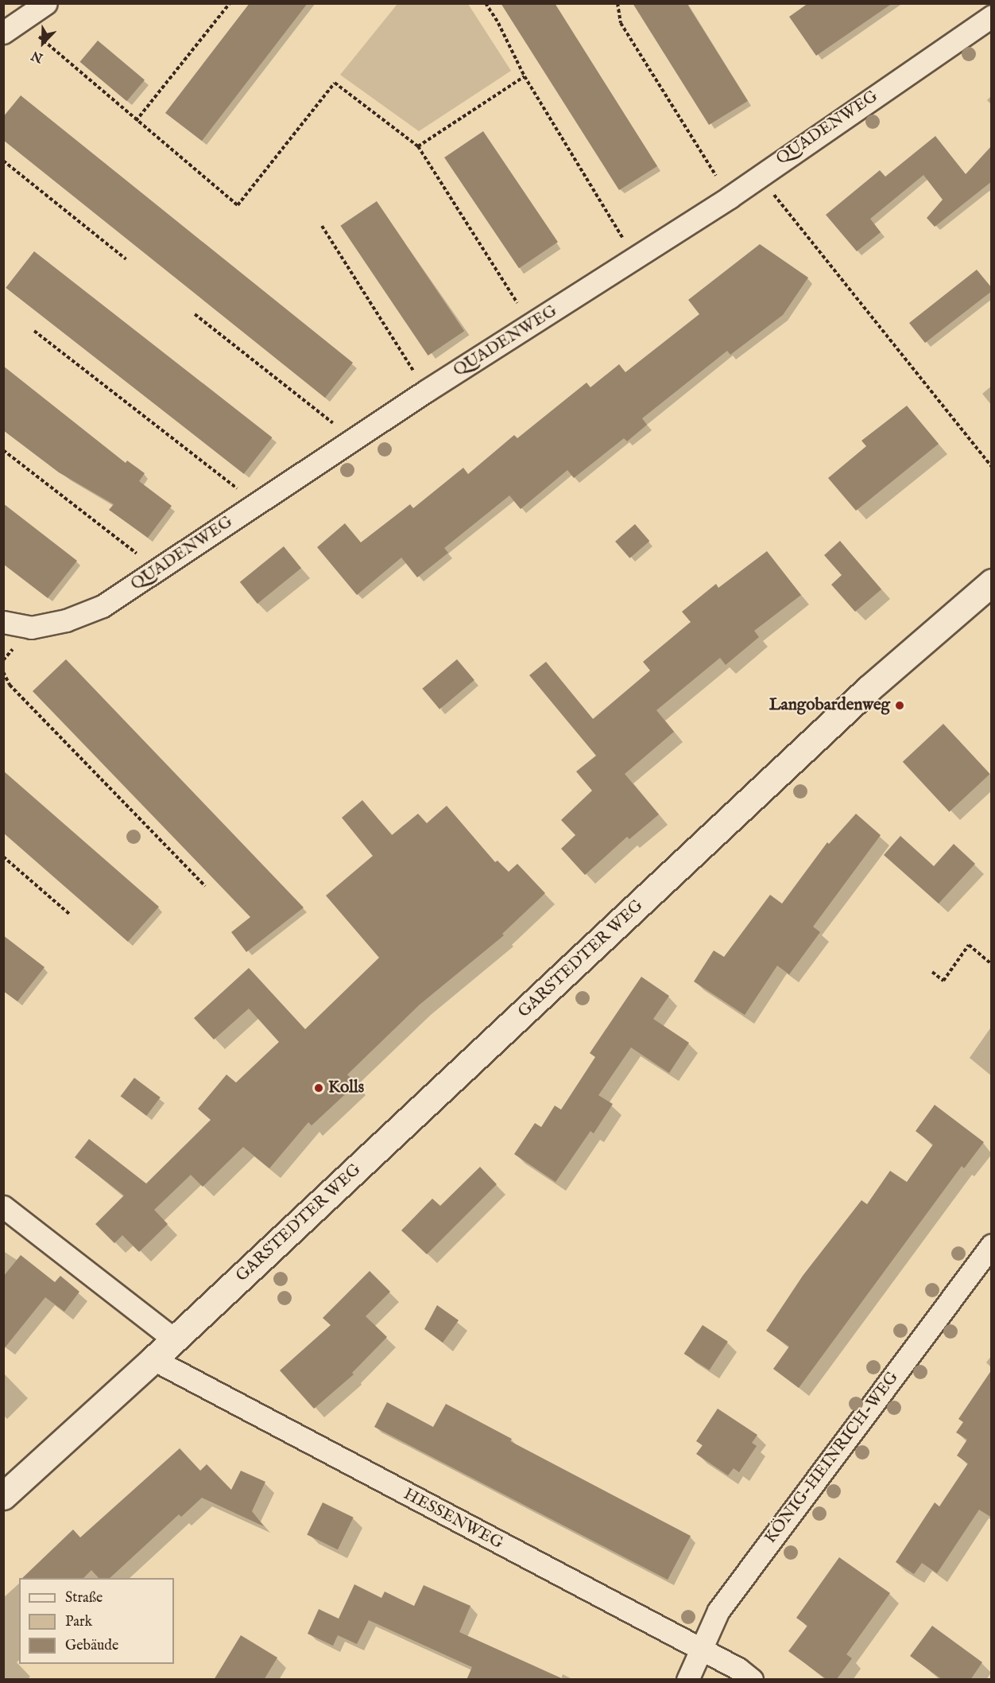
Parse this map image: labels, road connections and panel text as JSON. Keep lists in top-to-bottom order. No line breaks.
{"streets":{"main road":["GARSTEDTER WEG"],"street":["QUADENWEG","KÖNIG-HEINRICH-WEG","HESSENWEG"]},"crossings":[["GARSTEDTER WEG","HESSENWEG"],["KÖNIG-HEINRICH-WEG","HESSENWEG"]],"places":["Langobardenweg","Kolls"],"legend":["Straße","Park","Gebäude"],"north":"bottom left"}
